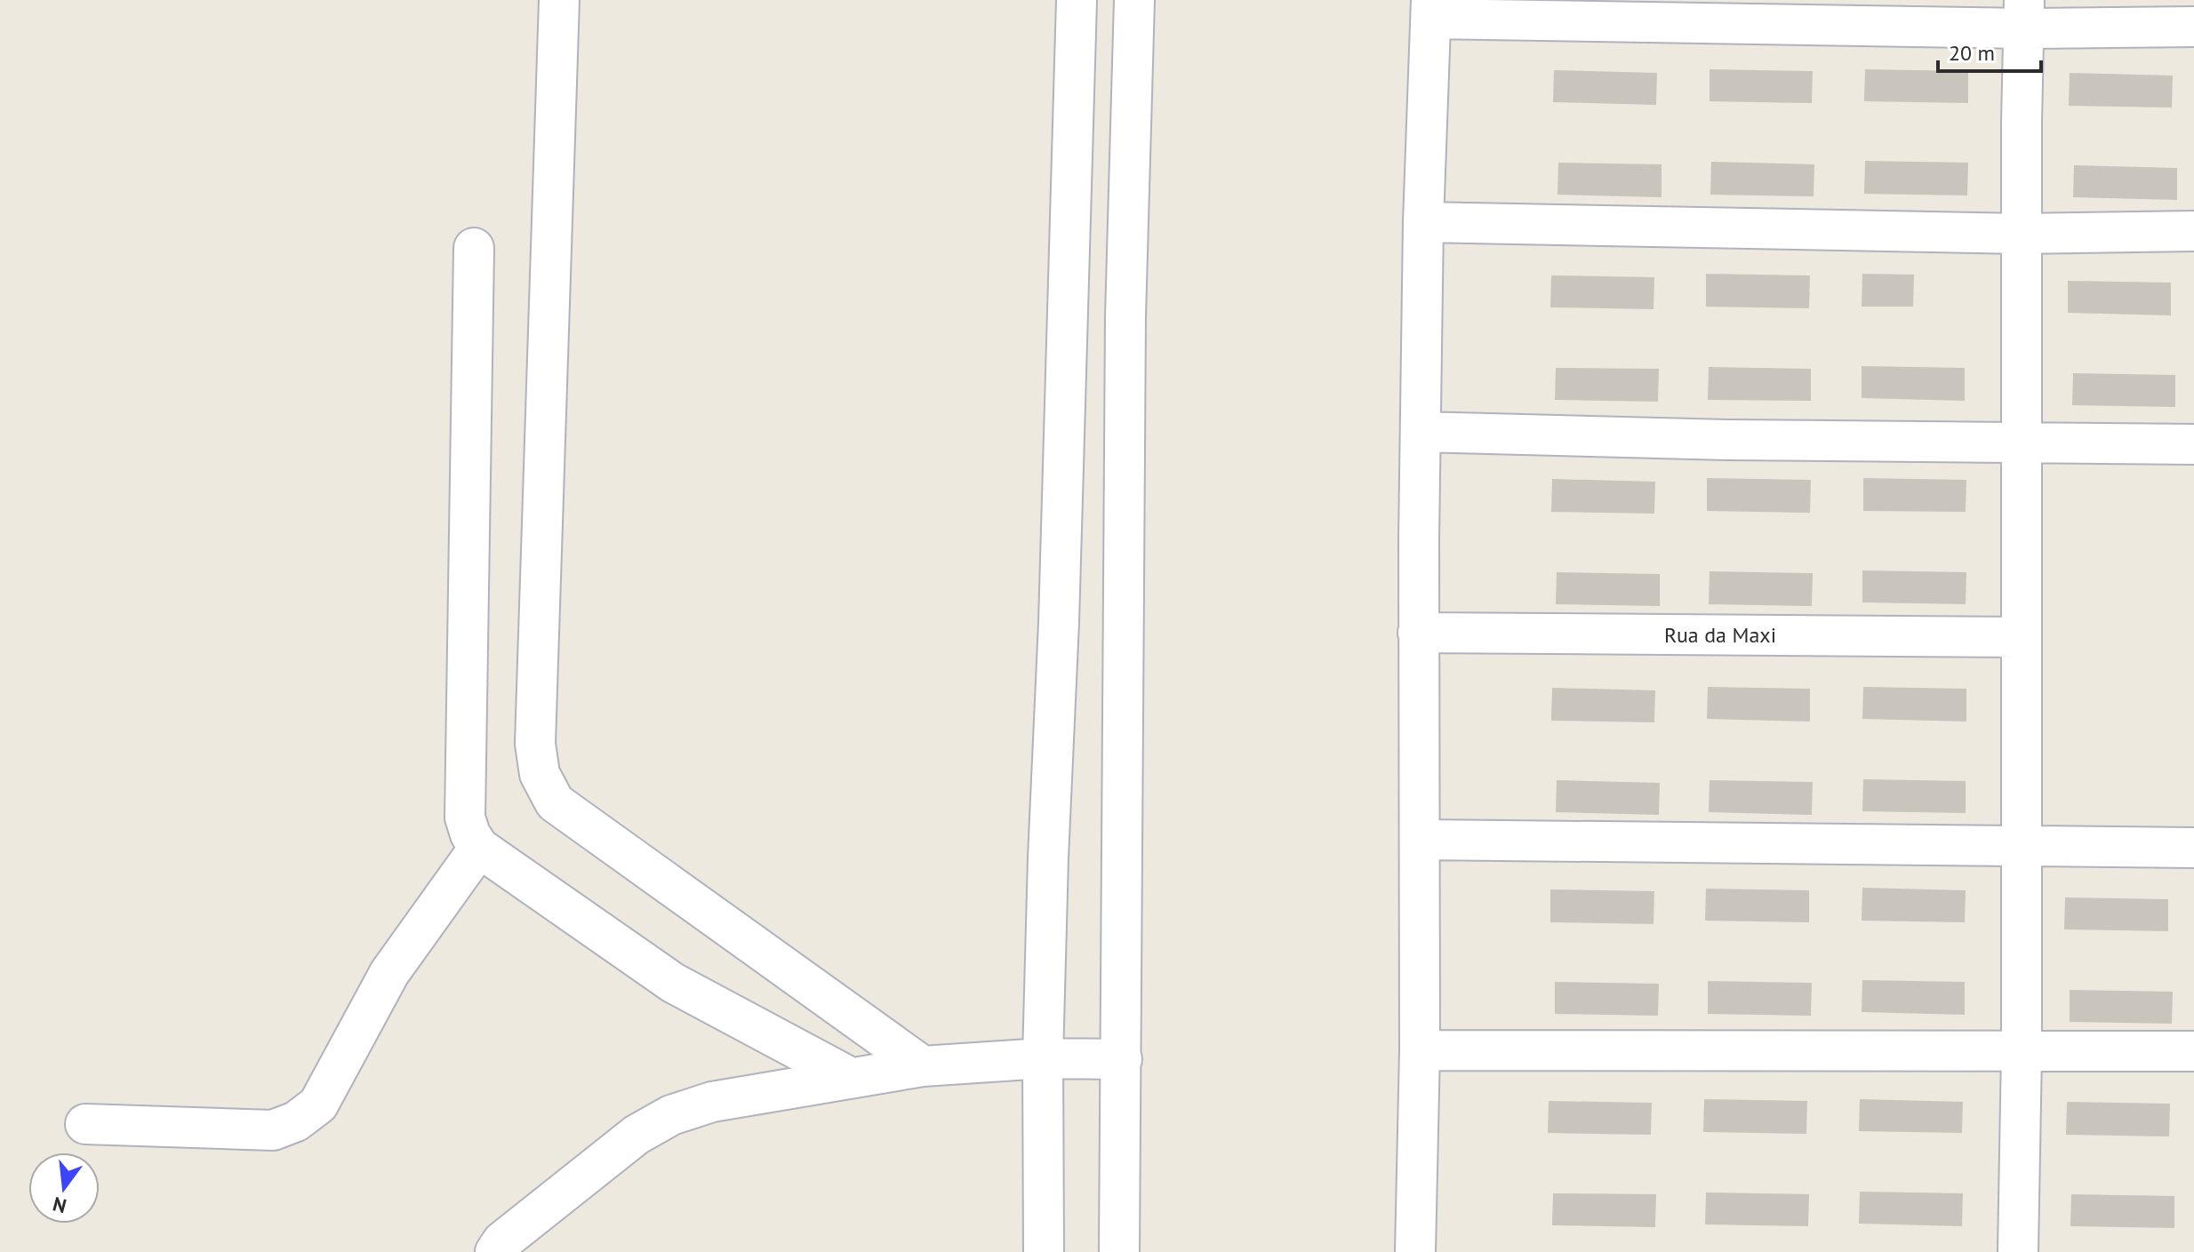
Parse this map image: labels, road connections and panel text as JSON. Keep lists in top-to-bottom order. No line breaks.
{"streets":{"street":["Rua da Maxi"]},"scale_bar":"20 m","north":"bottom"}
